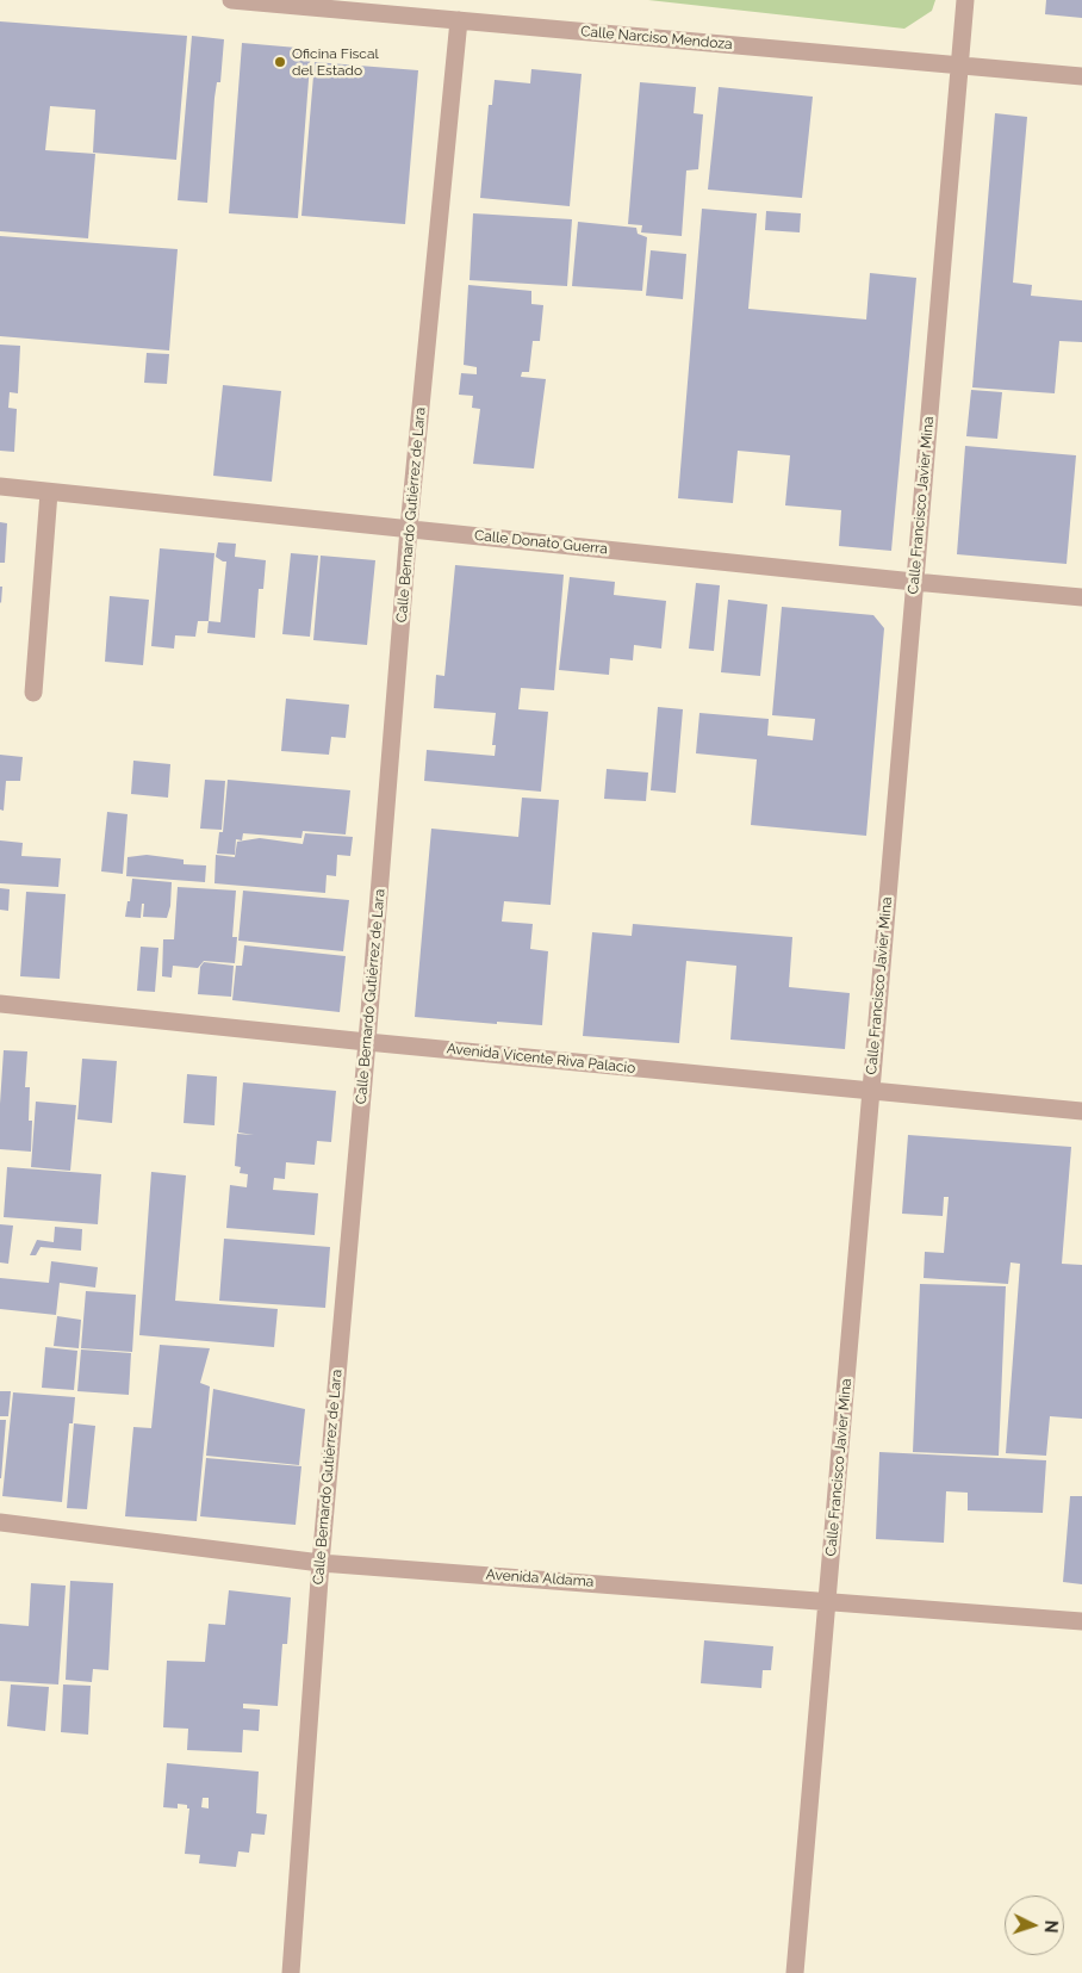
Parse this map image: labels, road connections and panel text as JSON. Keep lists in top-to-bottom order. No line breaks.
{"streets":{"street":["Calle Narciso Mendoza","Calle Francisco Javier Mina","Calle Bernardo Gutiérrez de Lara","Calle Donato Guerra","Avenida Vicente Riva Palacio","Avenida Aldama"]},"crossings":[["Calle Narciso Mendoza","Calle Francisco Javier Mina"],["Calle Narciso Mendoza","Calle Bernardo Gutiérrez de Lara"],["Calle Francisco Javier Mina","Calle Donato Guerra"],["Calle Francisco Javier Mina","Avenida Vicente Riva Palacio"],["Calle Francisco Javier Mina","Avenida Aldama"],["Calle Bernardo Gutiérrez de Lara","Calle Donato Guerra"],["Calle Bernardo Gutiérrez de Lara","Avenida Vicente Riva Palacio"],["Calle Bernardo Gutiérrez de Lara","Avenida Aldama"]],"places":["Oficina Fiscal del Estado"],"north":"right"}
